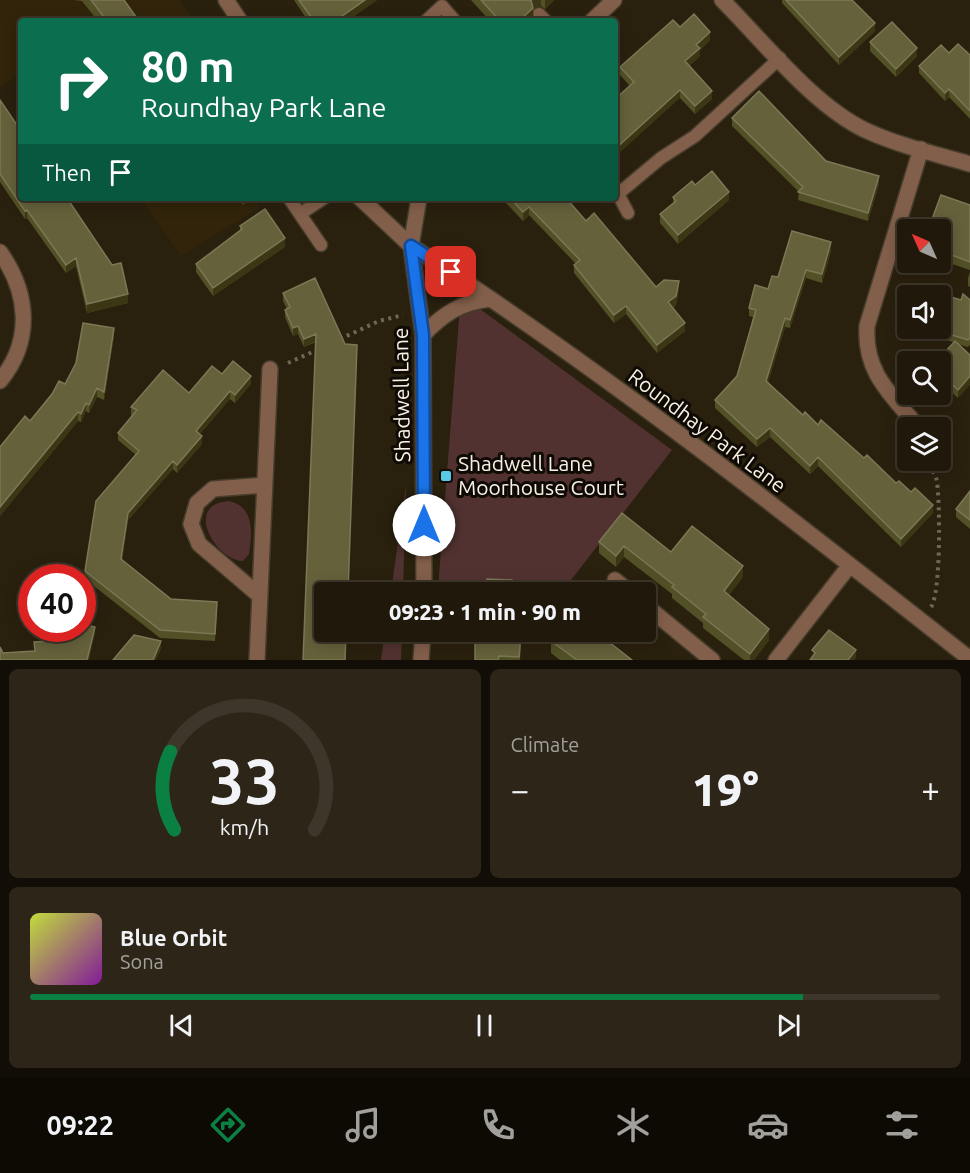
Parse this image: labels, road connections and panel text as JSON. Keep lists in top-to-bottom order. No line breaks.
{"streets":{"street":["Shadwell Lane","Roundhay Park Lane"]},"crossings":[["Shadwell Lane","Roundhay Park Lane"]],"places":{"transit":["Shadwell Lane Moorhouse Court"]},"north":"top left","page":{"turn":["80 m","Roundhay Park Lane"],"then":"Then","limit":"40","trip":"09:23 · 1 min · 90 m","tile":"Climate","heat":["−","19°","+"],"song":["Blue Orbit","Sona"],"tabs":"09:22","gauge":["33","km/h"]}}
